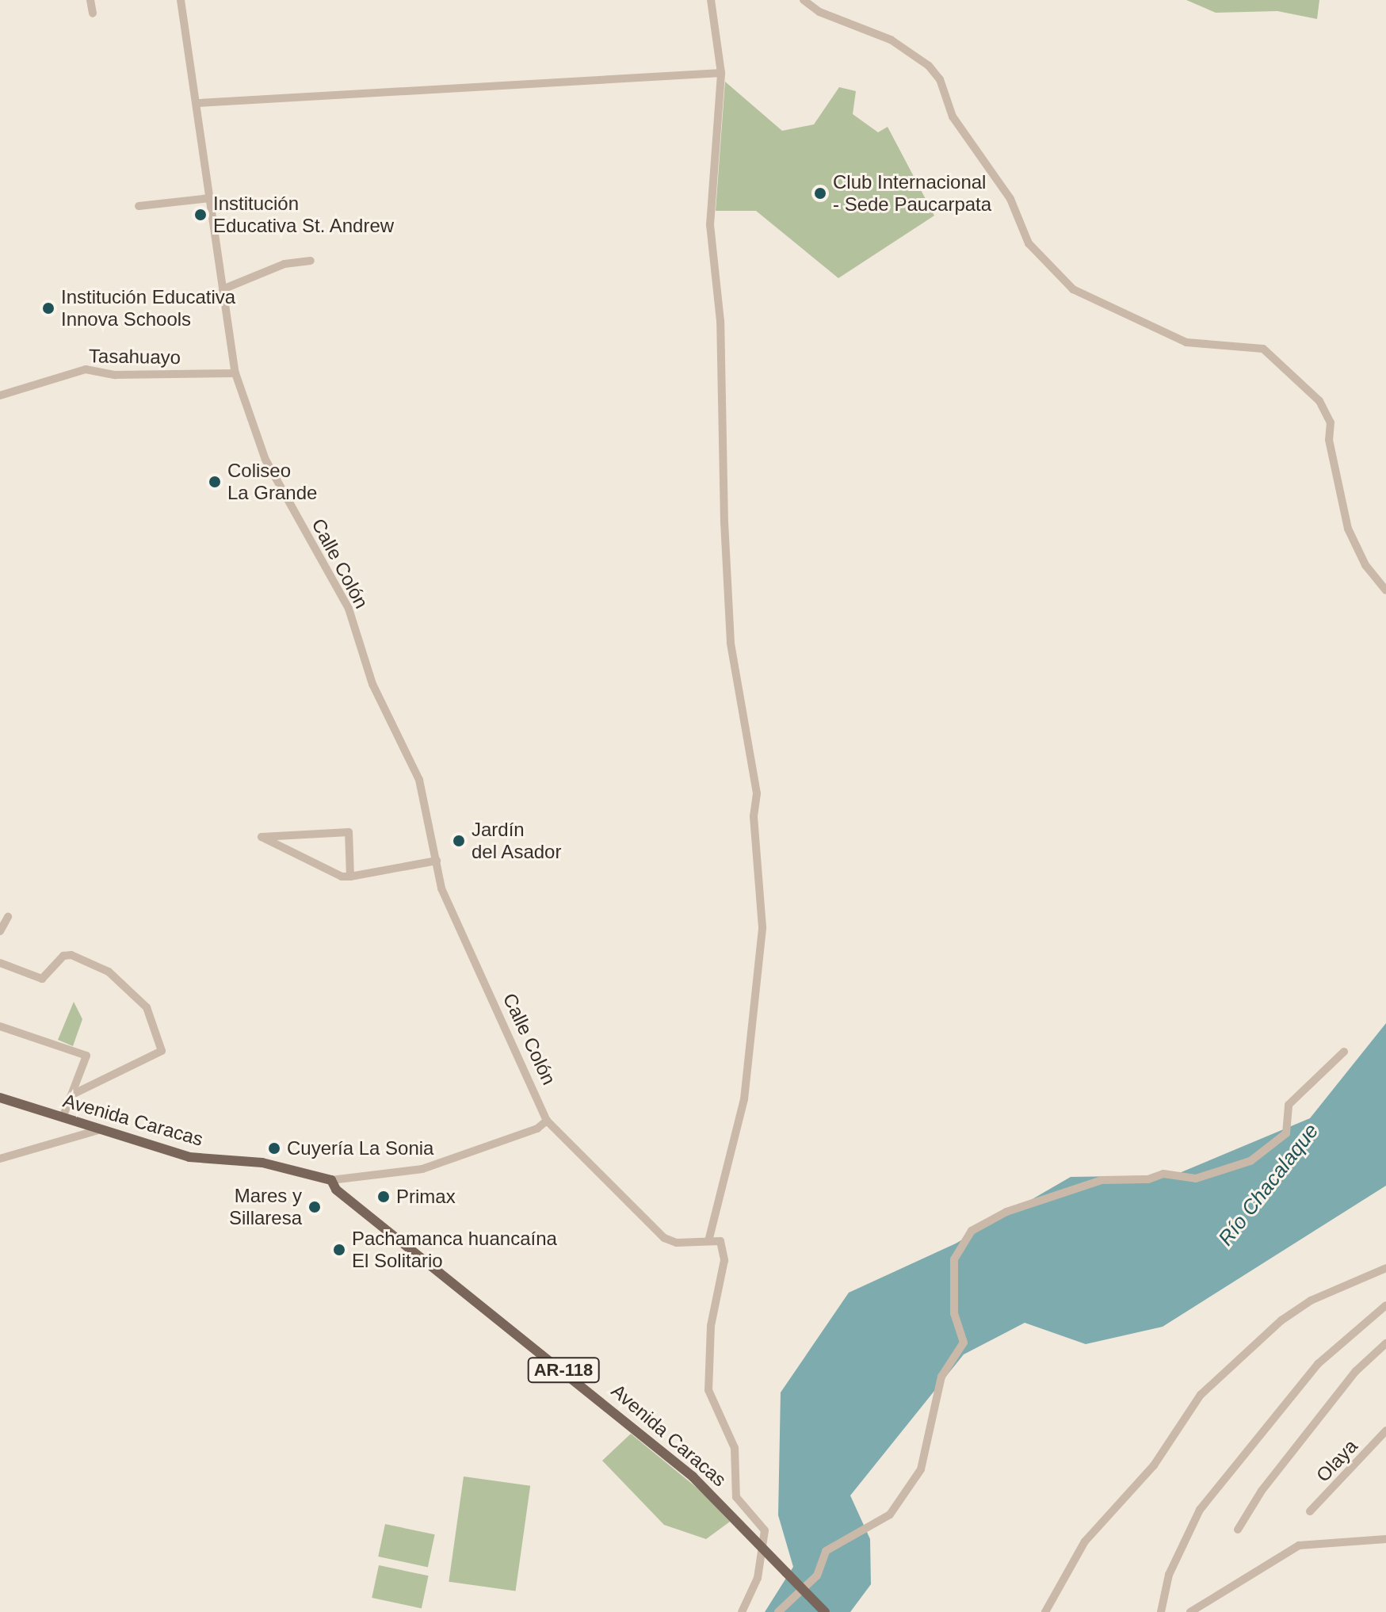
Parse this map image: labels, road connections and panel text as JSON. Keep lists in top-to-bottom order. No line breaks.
{"streets":{"main road":["Avenida Caracas","AR-118"],"street":["Tasahuayo","Calle Colón","Olaya"]},"crossings":[["Tasahuayo","Calle Colón"],["Calle Colón","Avenida Caracas"]],"water":["Río Chacalaque"],"places":["Club Internacional - Sede Paucarpata","Institución Educativa St. Andrew","Institución Educativa Innova Schools","Coliseo La Grande","Jardín del Asador","Cuyería La Sonia","Primax","Mares y Sillaresa","Pachamanca huancaína El Solitario"]}
